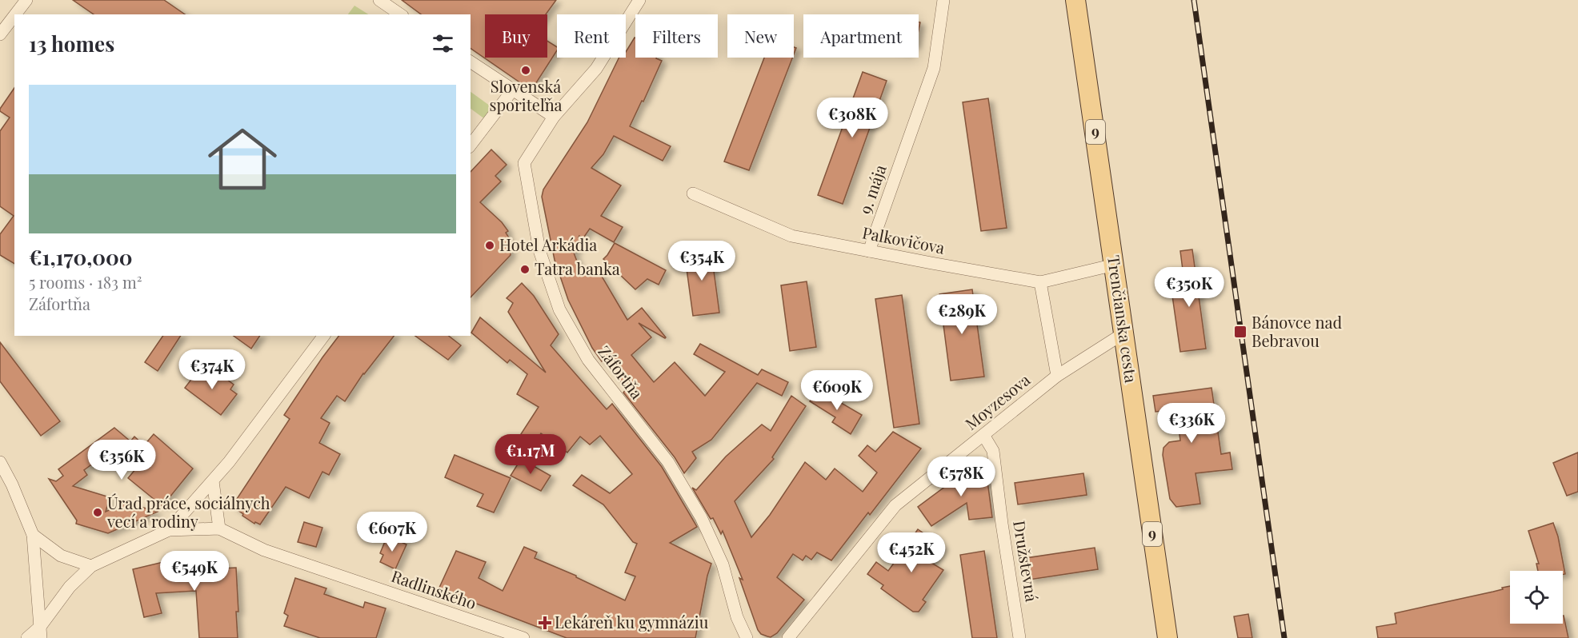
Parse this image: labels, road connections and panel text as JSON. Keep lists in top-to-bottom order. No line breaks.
{"streets":{"main road":["9","Trenčianska cesta"],"street":["9. mája","Palkovičova","Záfortňa","Moyzesova","Družstevná","Radlinského"]},"crossings":[["9. mája","Palkovičova"],["Palkovičova","Trenčianska cesta"],["Trenčianska cesta","Moyzesova"],["Moyzesova","Družstevná"]],"places":{"other":["Slovenská sporiteľňa","Hotel Arkádia","Tatra banka","Úrad práce, sociálnych vecí a rodiny"],"transit":["Bánovce nad Bebravou"],"health":["Lekáreň ku gymnáziu"]},"page":{"chip":["Buy","Rent","Filters","New","Apartment"],"heading":"13 homes","list":[{"name":"€1,170,000","note":"5 rooms · 183 m² · Záfortňa"}],"price":["€308K","€354K","€350K","€289K","€374K","€609K","€336K","€1.17M","€356K","€578K","€607K","€452K","€549K"]}}
